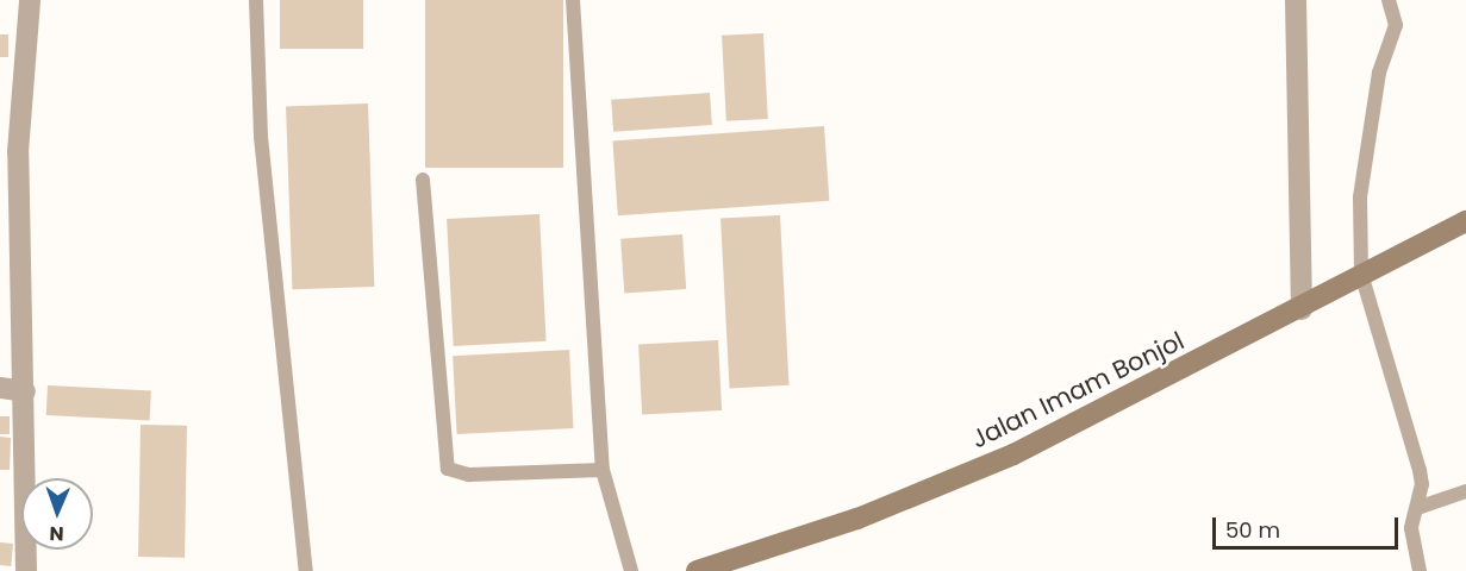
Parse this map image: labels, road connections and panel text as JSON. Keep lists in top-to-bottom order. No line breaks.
{"streets":{"main road":["Jalan Imam Bonjol"]},"scale_bar":"50 m","north":"bottom"}
